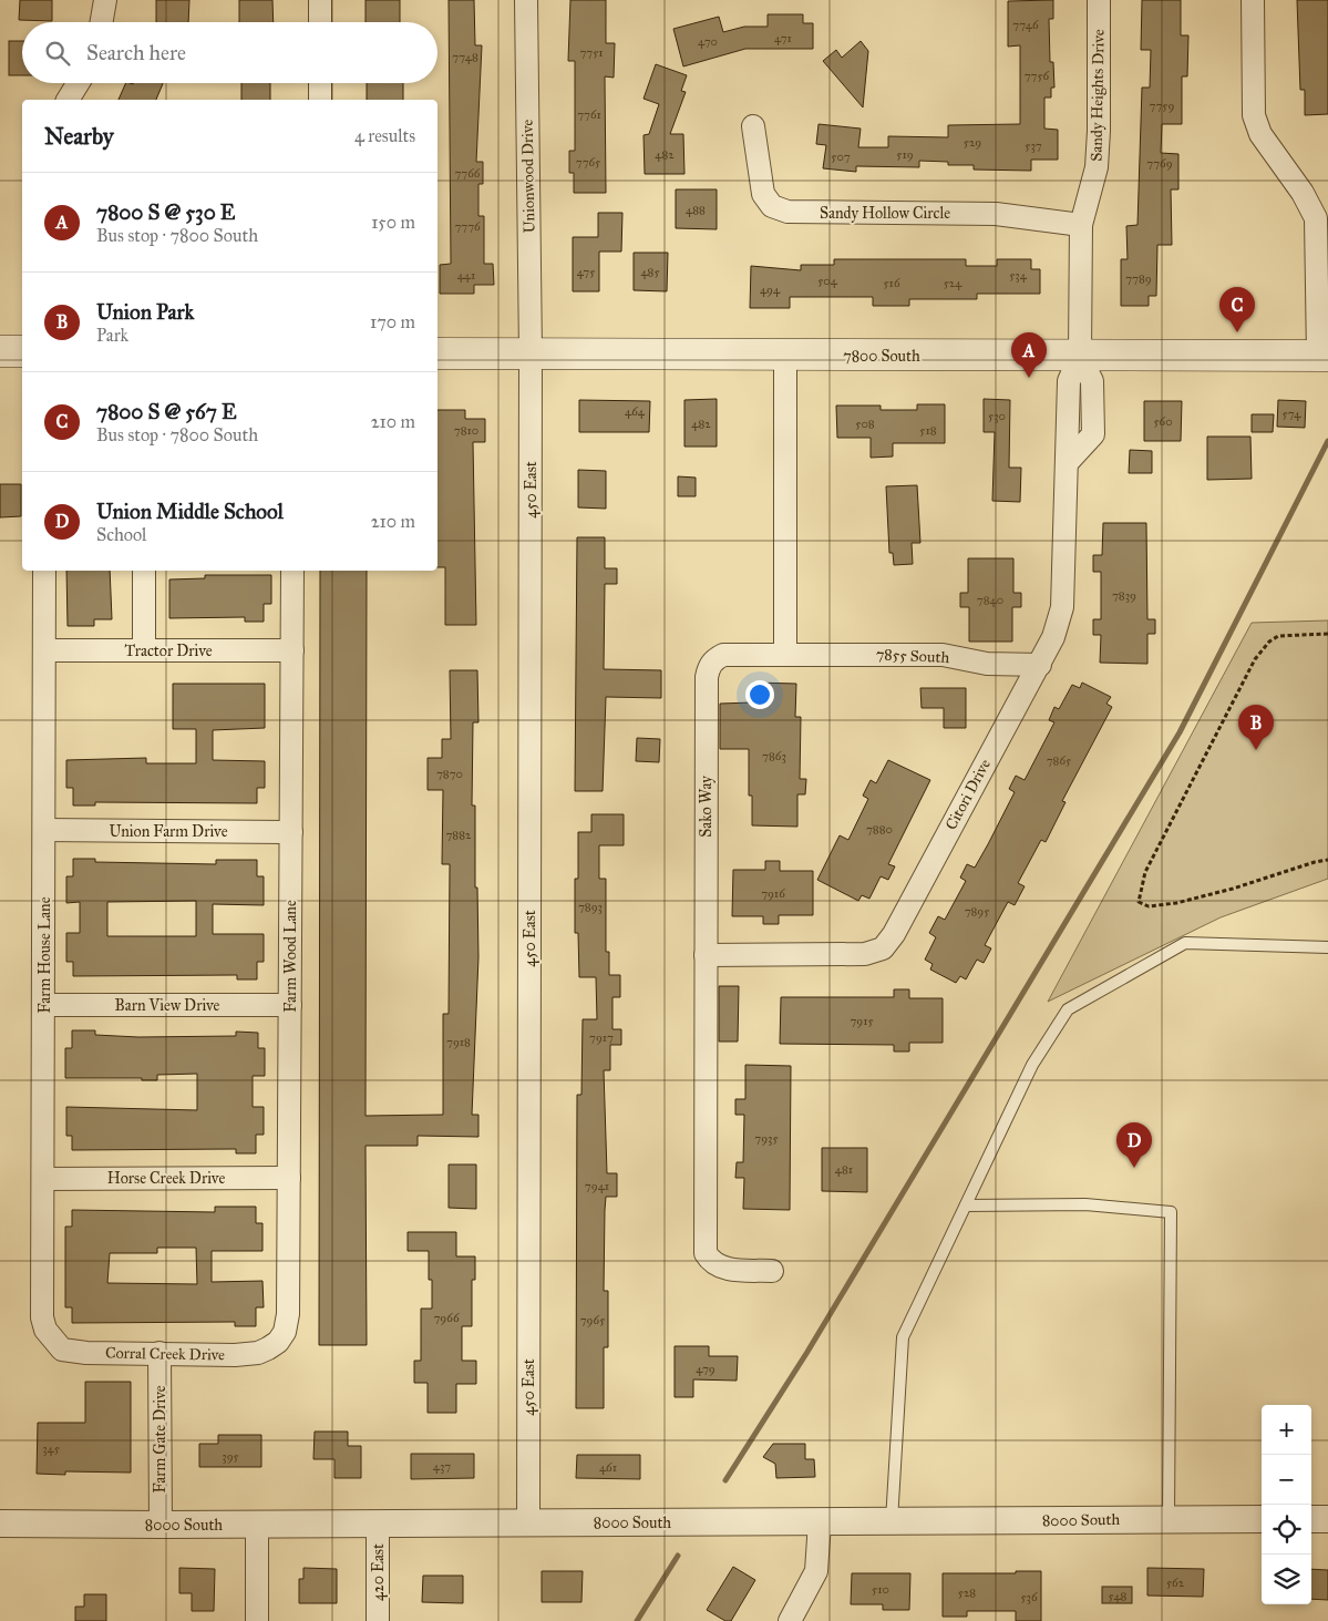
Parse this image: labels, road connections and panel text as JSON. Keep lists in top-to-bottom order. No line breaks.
{"streets":{"main road":["7800 South"],"street":["Sandy Heights Drive","Unionwood Drive","Sandy Hollow Circle","450 East","Tractor Drive","7855 South","Citori Drive","Sako Way","Union Farm Drive","Farm House Lane","Farm Wood Lane","Barn View Drive","Horse Creek Drive","Corral Creek Drive","Farm Gate Drive","8000 South","420 East"]},"crossings":[["Sandy Heights Drive","Sandy Hollow Circle"],["Sandy Heights Drive","7800 South"],["Sandy Heights Drive","Citori Drive"],["Unionwood Drive","7800 South"],["Unionwood Drive","450 East"],["7800 South","450 East"],["7800 South","Citori Drive"],["450 East","8000 South"],["Tractor Drive","Farm House Lane"],["Tractor Drive","Farm Wood Lane"],["7855 South","Citori Drive"],["7855 South","Sako Way"],["Citori Drive","Sako Way"],["Union Farm Drive","Farm House Lane"],["Union Farm Drive","Farm Wood Lane"],["Farm House Lane","Barn View Drive"],["Farm House Lane","Horse Creek Drive"],["Farm House Lane","Corral Creek Drive"],["Farm Wood Lane","Barn View Drive"],["Farm Wood Lane","Horse Creek Drive"],["Farm Wood Lane","Corral Creek Drive"],["Corral Creek Drive","Farm Gate Drive"],["Farm Gate Drive","8000 South"],["8000 South","420 East"]],"house_numbers":["7746","471","470","7751","7748","7756","7759","7761","529","537","482","519","507","7765","7769","7766","488","7776","475","485","441","534","7789","504","516","524","494","464","574","530","560","482","508","7810","518","7839","7840","7863","7865","7870","7880","7882","7916","7893","7895","7915","7917","7918","7935","481","7941","7966","7965","479","345","395","437","461","562","510","528","548","536"],"page":{"search":"Search here","heading":["Nearby","4 results"],"list":[{"mark":"A","name":"7800 S @ 530 E","note":"Bus stop · 7800 South","value":"150 m"},{"mark":"B","name":"Union Park","note":"Park","value":"170 m"},{"mark":"C","name":"7800 S @ 567 E","note":"Bus stop · 7800 South","value":"210 m"},{"mark":"D","name":"Union Middle School","note":"School","value":"210 m"}],"pins":["C","A","B","D"],"map_buttons":["+","−"]}}
